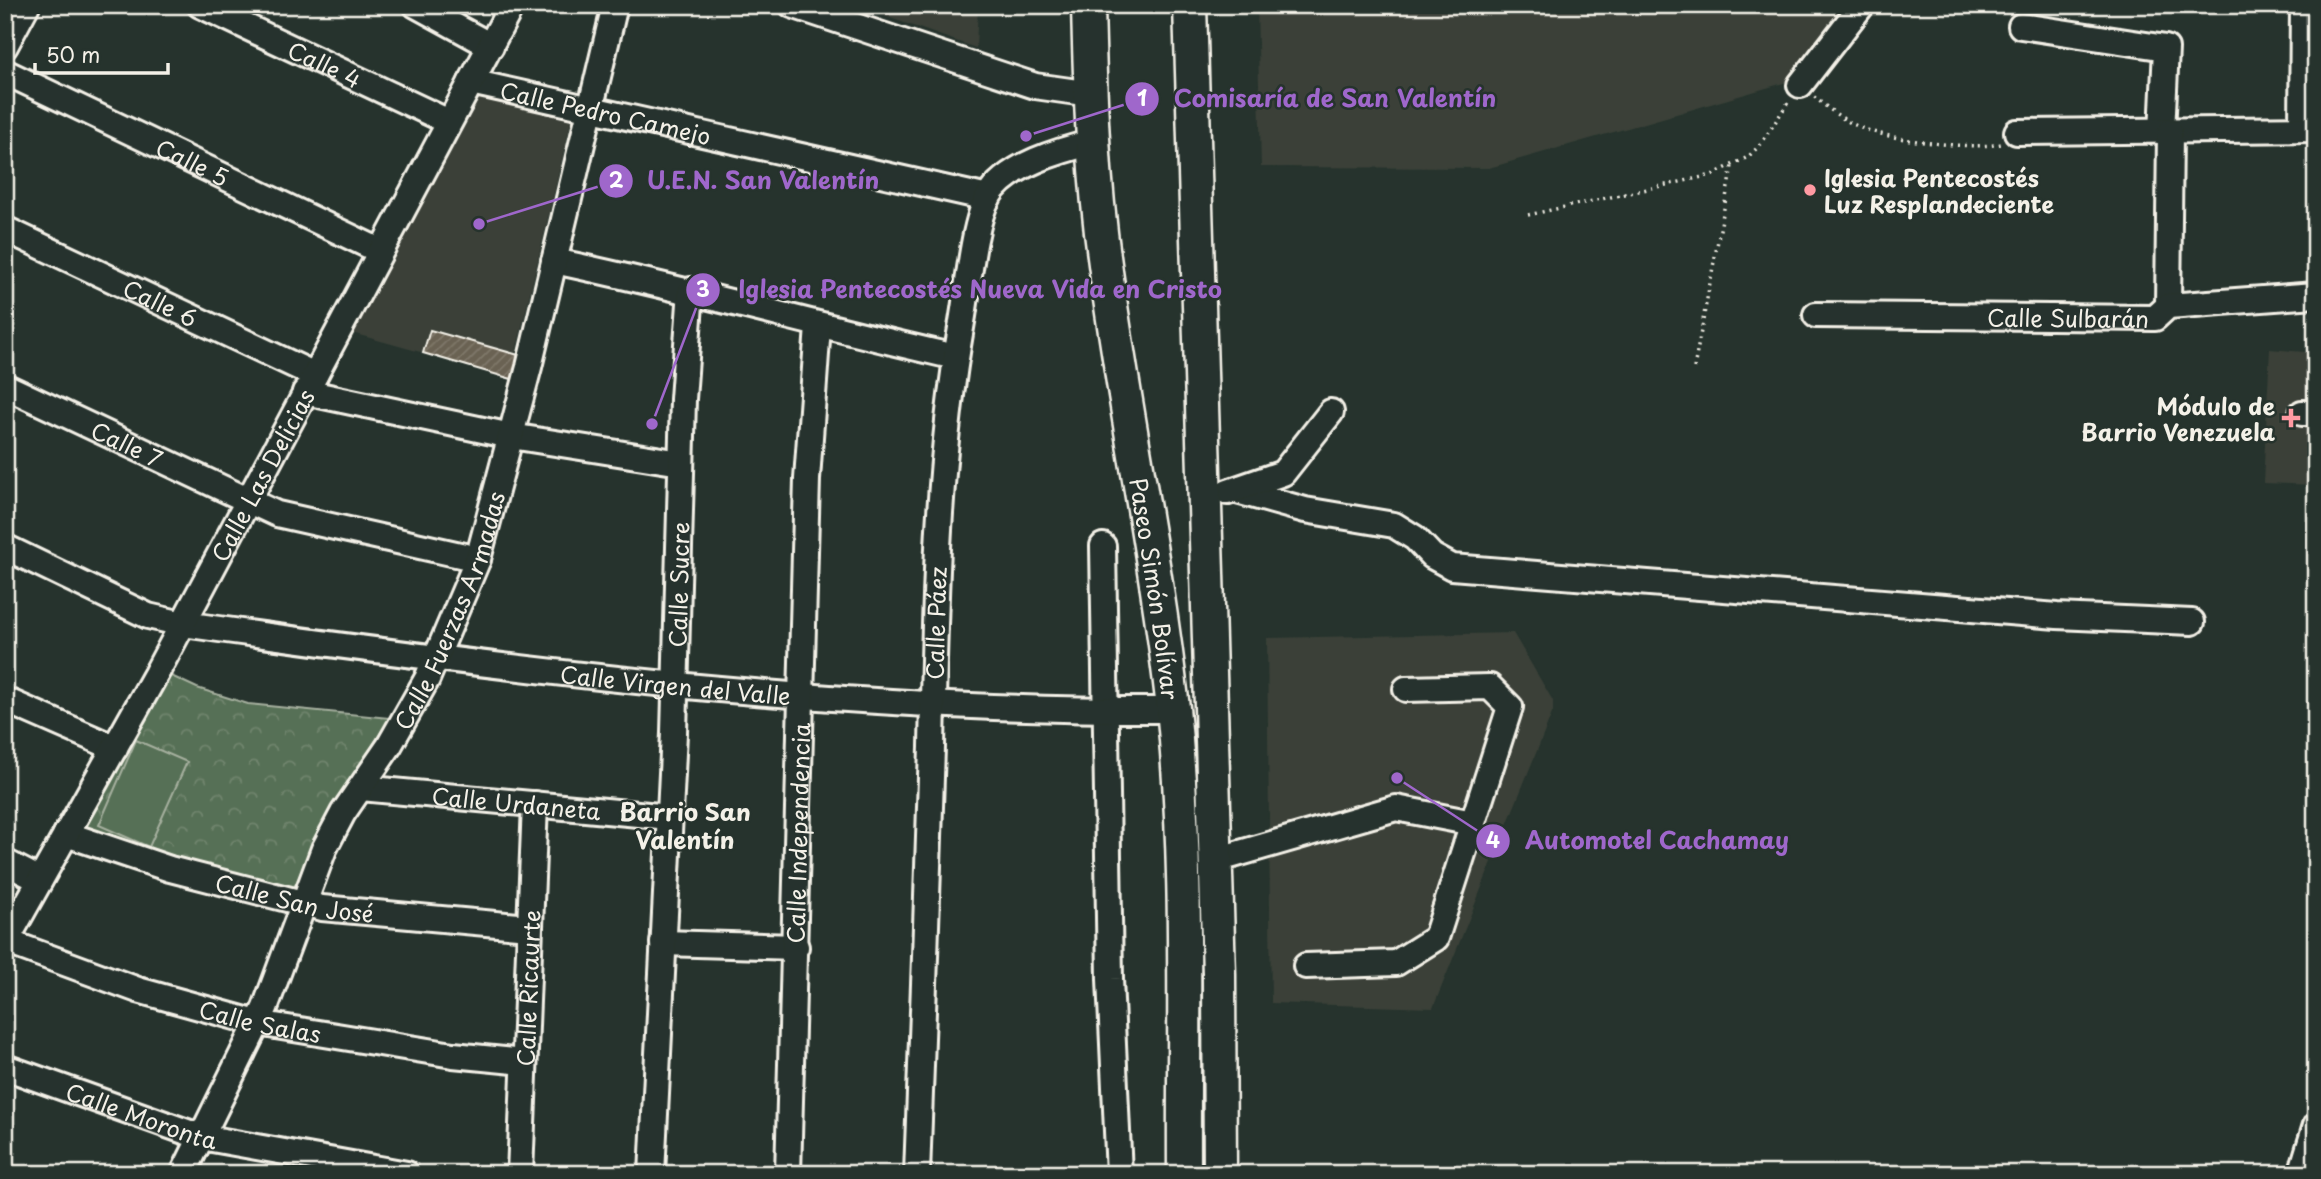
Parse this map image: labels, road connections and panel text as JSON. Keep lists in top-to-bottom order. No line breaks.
{"streets":{"main road":["Paseo Simón Bolívar"],"street":["Calle 4","Calle Pedro Camejo","Calle 5","Calle 6","Calle Sulbarán","Calle 7","Calle Las Delicias","Calle Sucre","Calle Fuerzas Armadas","Calle Páez","Calle Virgen del Valle","Calle Urdaneta","Calle Independencia","Calle San José","Calle Ricaurte","Calle Salas","Calle Moronta"]},"crossings":[["Calle 4","Calle Las Delicias"],["Calle Pedro Camejo","Calle Las Delicias"],["Calle Pedro Camejo","Calle Fuerzas Armadas"],["Calle Pedro Camejo","Calle Páez"],["Calle 5","Calle Las Delicias"],["Calle 6","Calle Las Delicias"],["Calle 6","Calle Sucre"],["Calle 6","Calle Fuerzas Armadas"],["Calle 7","Calle Las Delicias"],["Calle 7","Calle Fuerzas Armadas"],["Calle Las Delicias","Calle Virgen del Valle"],["Calle Las Delicias","Calle San José"],["Calle Las Delicias","Calle Salas"],["Calle Sucre","Calle Virgen del Valle"],["Calle Sucre","Calle Urdaneta"],["Paseo Simón Bolívar","Calle Virgen del Valle"],["Calle Fuerzas Armadas","Calle Virgen del Valle"],["Calle Fuerzas Armadas","Calle Urdaneta"],["Calle Fuerzas Armadas","Calle San José"],["Calle Fuerzas Armadas","Calle Salas"],["Calle Fuerzas Armadas","Calle Moronta"],["Calle Páez","Calle Virgen del Valle"],["Calle Virgen del Valle","Calle Independencia"],["Calle Urdaneta","Calle Ricaurte"],["Calle San José","Calle Ricaurte"],["Calle Ricaurte","Calle Salas"]],"districts":["Barrio San Valentín"],"places":{"other":["Comisaría de San Valentín","Iglesia Pentecostés Luz Resplandeciente","U.E.N. San Valentín","Iglesia Pentecostés Nueva Vida en Cristo","Automotel Cachamay"],"health":["Módulo de Barrio Venezuela"]},"scale_bar":"50 m"}
